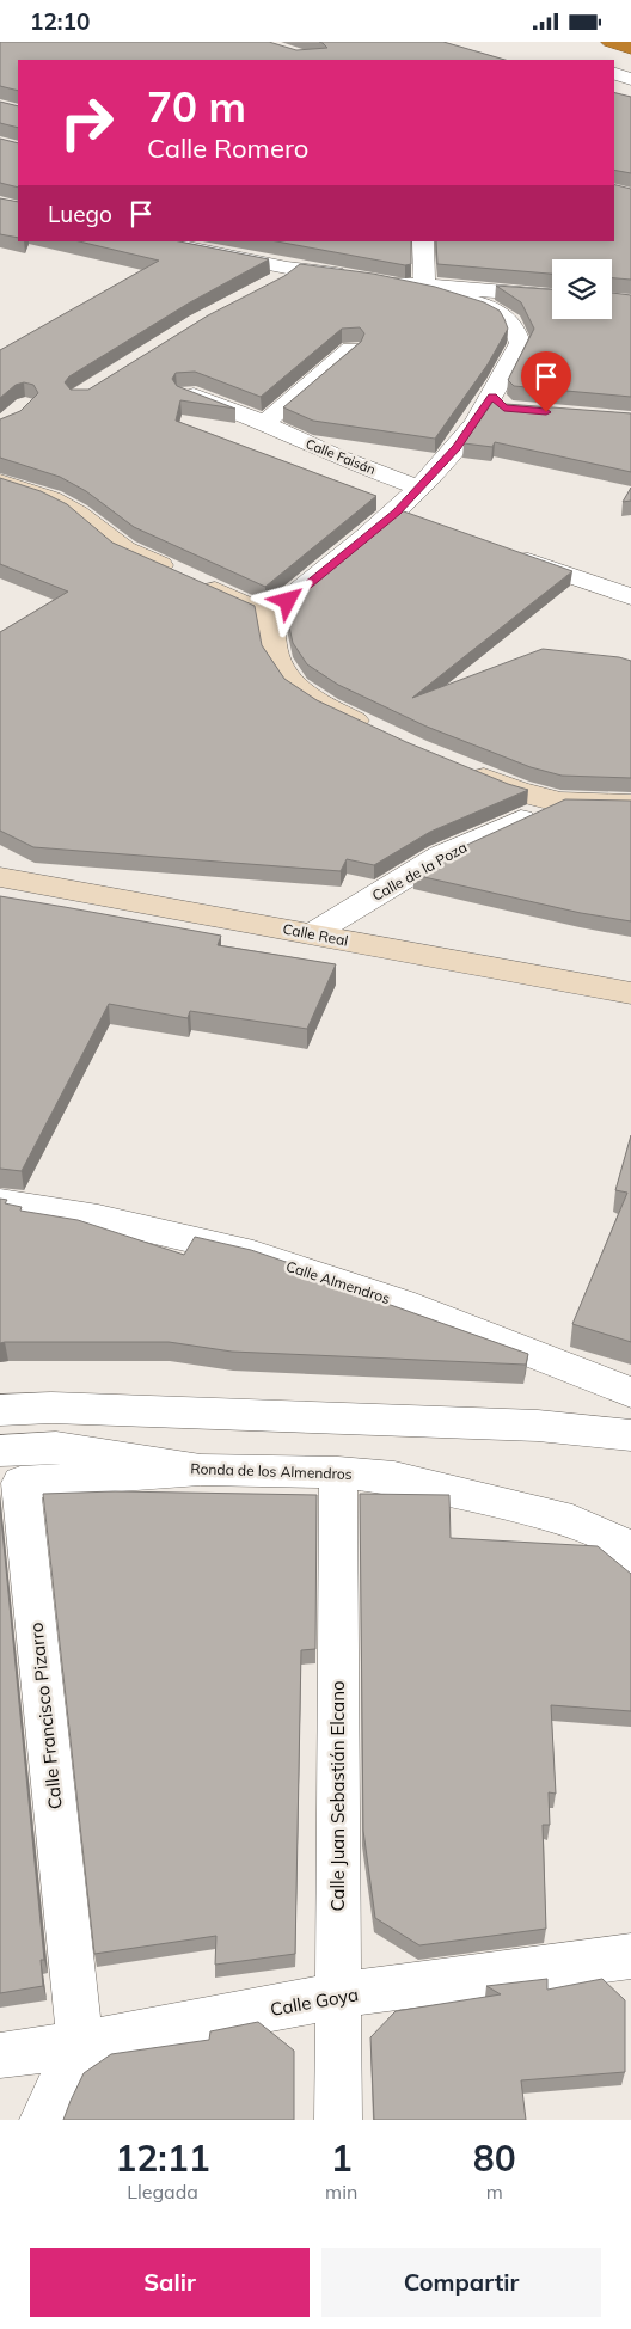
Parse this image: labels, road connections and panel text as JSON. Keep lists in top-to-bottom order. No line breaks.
{"streets":{"street":["Calle Faisán","Calle de la Poza","Calle Real","Calle Almendros","Ronda de los Almendros","Calle Francisco Pizarro","Calle Juan Sebastián Elcano","Calle Goya"]},"crossings":[["Calle de la Poza","Calle Real"],["Ronda de los Almendros","Calle Francisco Pizarro"],["Ronda de los Almendros","Calle Juan Sebastián Elcano"],["Calle Francisco Pizarro","Calle Goya"],["Calle Juan Sebastián Elcano","Calle Goya"]],"page":{"status":"12:10","turn":["70 m","Calle Romero"],"then":"Luego","eta":["12:11","Llegada","1","min","80","m"],"buttons":["Salir","Compartir"]}}
